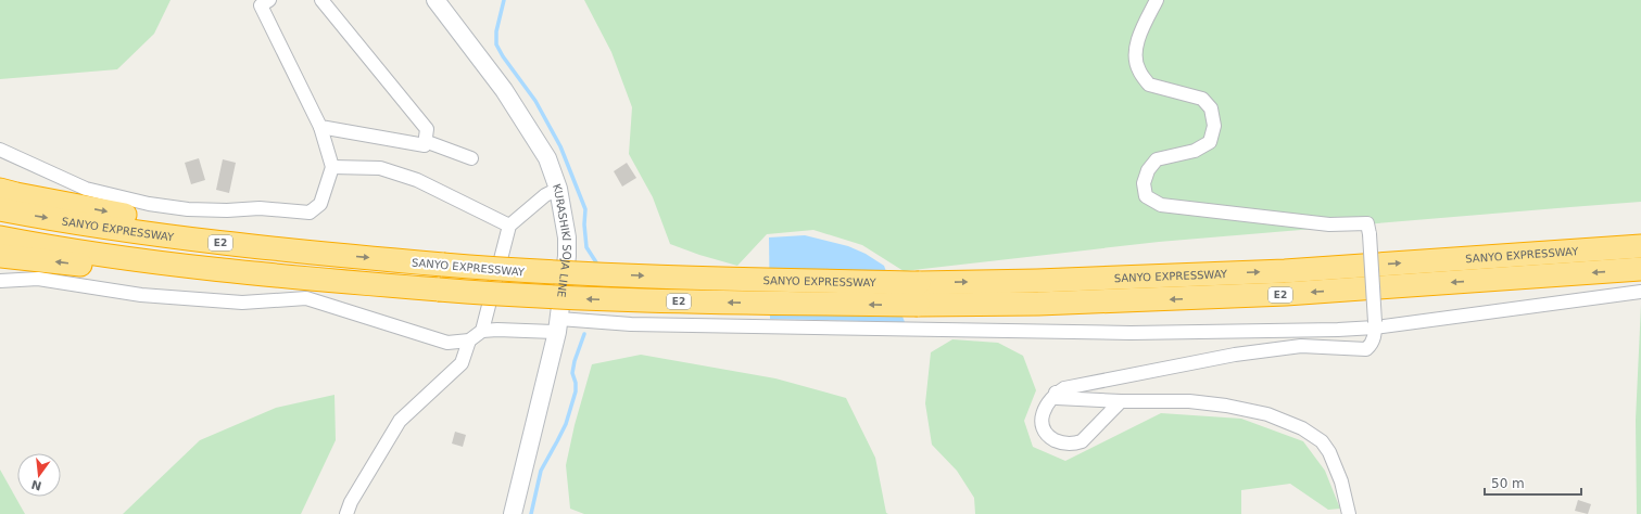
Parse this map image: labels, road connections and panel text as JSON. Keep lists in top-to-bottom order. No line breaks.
{"streets":{"highway":["SANYO EXPRESSWAY","E2"],"main road":["KURASHIKI SOJA LINE"]},"scale_bar":"50 m","north":"bottom"}
